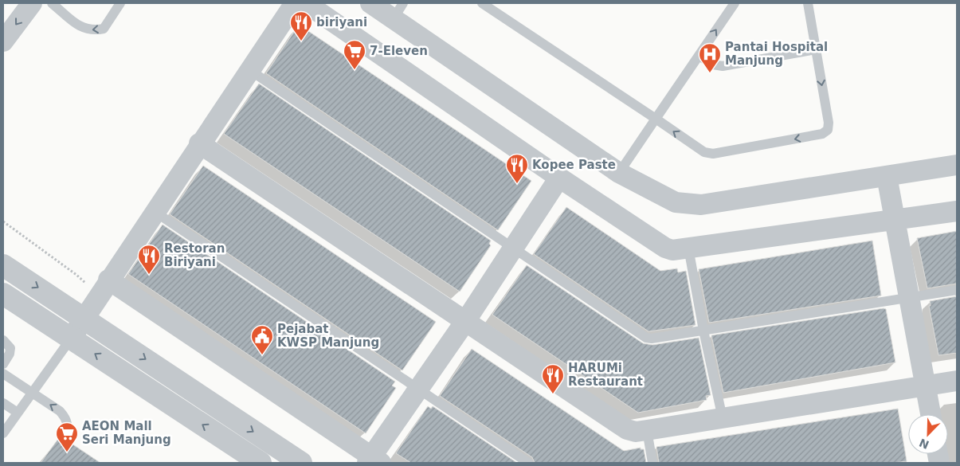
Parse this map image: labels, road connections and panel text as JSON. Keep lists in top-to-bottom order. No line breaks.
{"places":{"restaurant":["biriyani","Kopee Paste","Restoran Biriyani","HARUMi Restaurant"],"supermarket":["7-Eleven","AEON Mall Seri Manjung"],"hospital":["Pantai Hospital Manjung"],"public building":["Pejabat KWSP Manjung"]},"north":"bottom left"}
